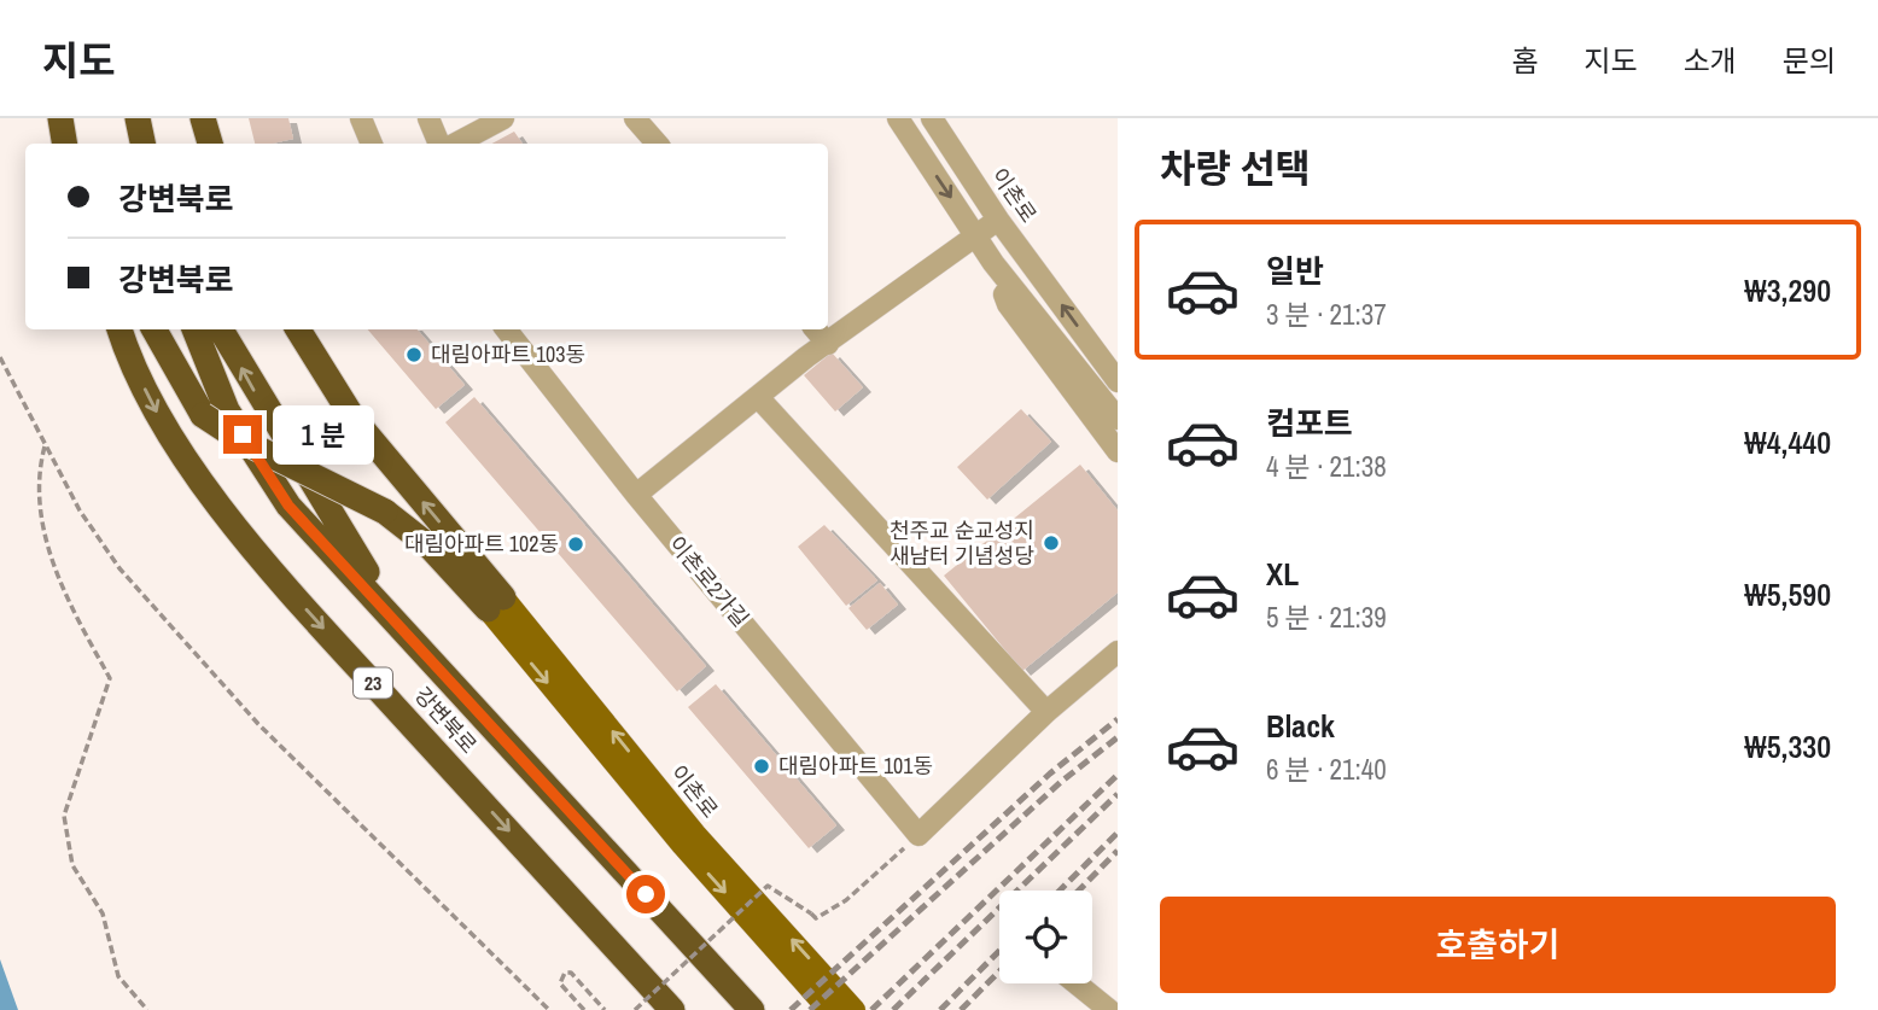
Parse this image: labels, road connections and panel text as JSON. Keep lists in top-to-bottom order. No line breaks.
{"streets":{"highway":["23","강변북로"],"main road":["이촌로"],"street":["이촌로2가길"]},"places":["대림아파트 103동","천주교 순교성지 새남터 기념성당","대림아파트 102동","대림아파트 101동"],"page":{"header":"지도","nav":["홈","지도","소개","문의"],"heading":"차량 선택","banner":["강변북로","강변북로"],"list":[{"name":"일반","note":"3 분 · 21:37","value":"₩3,290"},{"name":"컴포트","note":"4 분 · 21:38","value":"₩4,440"},{"name":"XL","note":"5 분 · 21:39","value":"₩5,590"},{"name":"Black","note":"6 분 · 21:40","value":"₩5,330"}],"bubble":"1 분","buttons":"호출하기"}}
